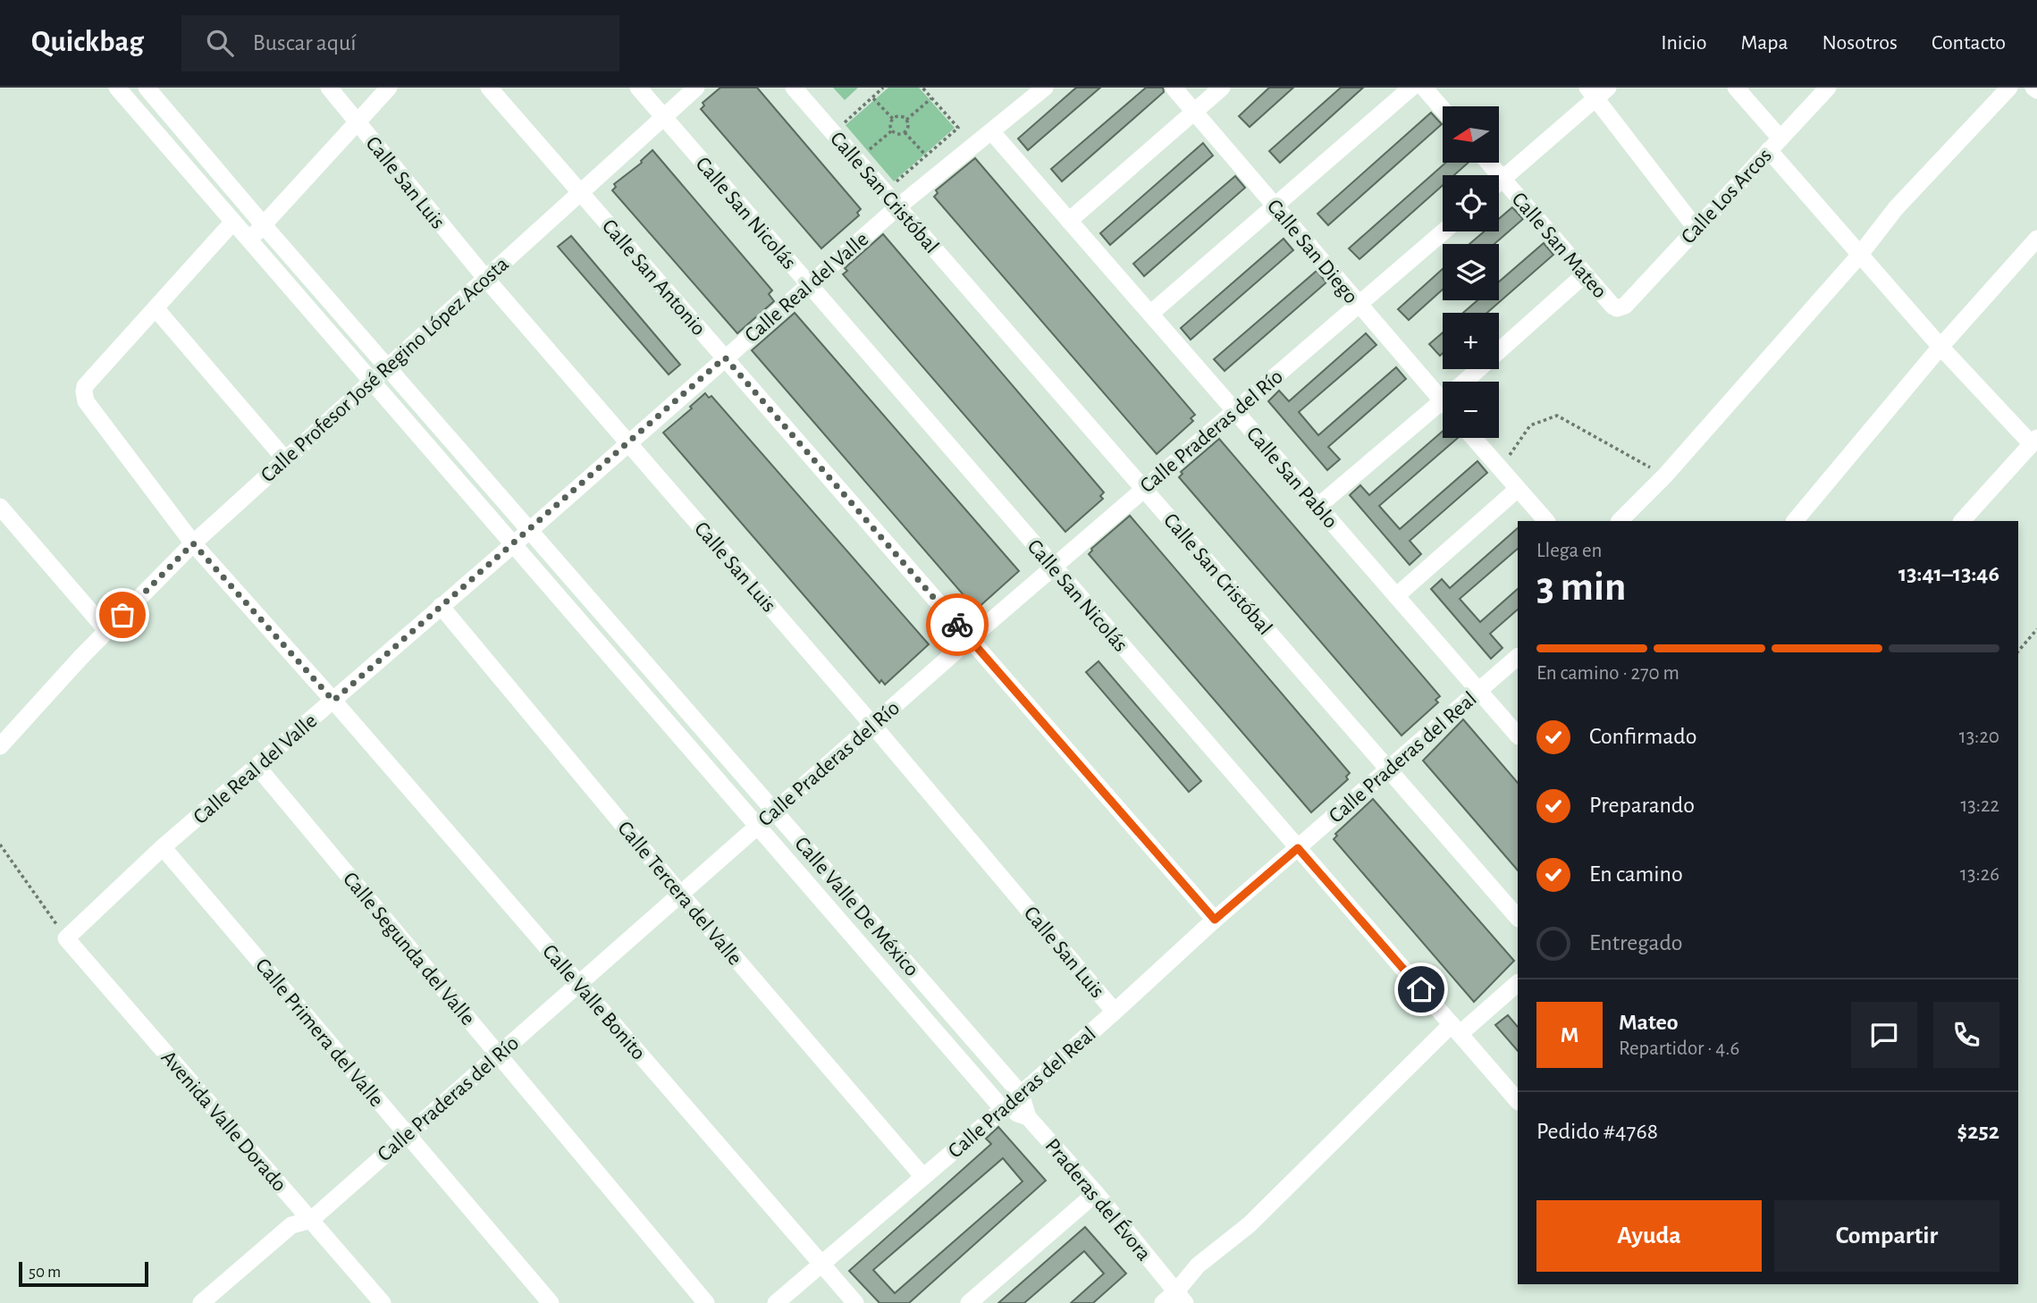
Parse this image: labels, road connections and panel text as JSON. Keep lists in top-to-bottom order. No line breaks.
{"streets":{"street":["Calle San Luis","Calle San Cristóbal","Calle Los Arcos","Calle San Nicolás","Calle San Mateo","Calle San Diego","Calle San Antonio","Calle Real del Valle","Calle Profesor José Regino López Acosta","Calle Praderas del Río","Calle San Pablo","Calle Praderas del Real","Calle Tercera del Valle","Calle Valle De México","Calle Segunda del Valle","Calle Valle Bonito","Calle Primera del Valle","Avenida Valle Dorado","Praderas del Évora"]},"crossings":[["Calle San Luis","Calle Real del Valle"],["Calle San Luis","Calle Profesor José Regino López Acosta"],["Calle San Luis","Calle Praderas del Río"],["Calle San Luis","Calle Praderas del Real"],["Calle San Cristóbal","Calle Real del Valle"],["Calle San Cristóbal","Calle Praderas del Río"],["Calle San Cristóbal","Calle Praderas del Real"],["Calle Los Arcos","Calle San Mateo"],["Calle San Nicolás","Calle Real del Valle"],["Calle San Nicolás","Calle Profesor José Regino López Acosta"],["Calle San Nicolás","Calle Praderas del Río"],["Calle San Nicolás","Calle Praderas del Real"],["Calle San Diego","Calle Praderas del Río"],["Calle San Antonio","Calle Real del Valle"],["Calle San Antonio","Calle Profesor José Regino López Acosta"],["Calle San Antonio","Calle Praderas del Río"],["Calle San Antonio","Calle Praderas del Real"],["Calle Real del Valle","Calle San Pablo"],["Calle Real del Valle","Calle Tercera del Valle"],["Calle Real del Valle","Calle Valle De México"],["Calle Real del Valle","Calle Segunda del Valle"],["Calle Real del Valle","Calle Valle Bonito"],["Calle Real del Valle","Calle Primera del Valle"],["Calle Real del Valle","Avenida Valle Dorado"],["Calle Profesor José Regino López Acosta","Calle Valle De México"],["Calle Profesor José Regino López Acosta","Calle Valle Bonito"],["Calle Praderas del Río","Calle San Pablo"],["Calle Praderas del Río","Calle Tercera del Valle"],["Calle Praderas del Río","Calle Valle De México"],["Calle Praderas del Río","Calle Segunda del Valle"],["Calle Praderas del Río","Calle Valle Bonito"],["Calle Praderas del Río","Calle Primera del Valle"],["Calle Praderas del Río","Avenida Valle Dorado"],["Calle San Pablo","Calle Praderas del Real"],["Calle Praderas del Real","Calle Tercera del Valle"],["Calle Praderas del Real","Calle Valle De México"],["Calle Praderas del Real","Calle Valle Bonito"],["Calle Praderas del Real","Praderas del Évora"],["Calle Valle De México","Calle Valle Bonito"],["Calle Valle De México","Praderas del Évora"]],"scale_bar":"50 m","north":"left","page":{"header":"Quickbag","search":"Buscar aquí","nav":["Inicio","Mapa","Nosotros","Contacto"],"map_buttons":["+","−"],"heading":["3 min","Llega en","13:41–13:46"],"panel":["Mateo","Repartidor · 4.6","Pedido #4768","$252"],"bar":"En camino · 270 m","list":[["Confirmado","13:20"],["Preparando","13:22"],["En camino","13:26"],"Entregado"],"round":"M","buttons":["Ayuda","Compartir"],"scale":"50 m"}}
